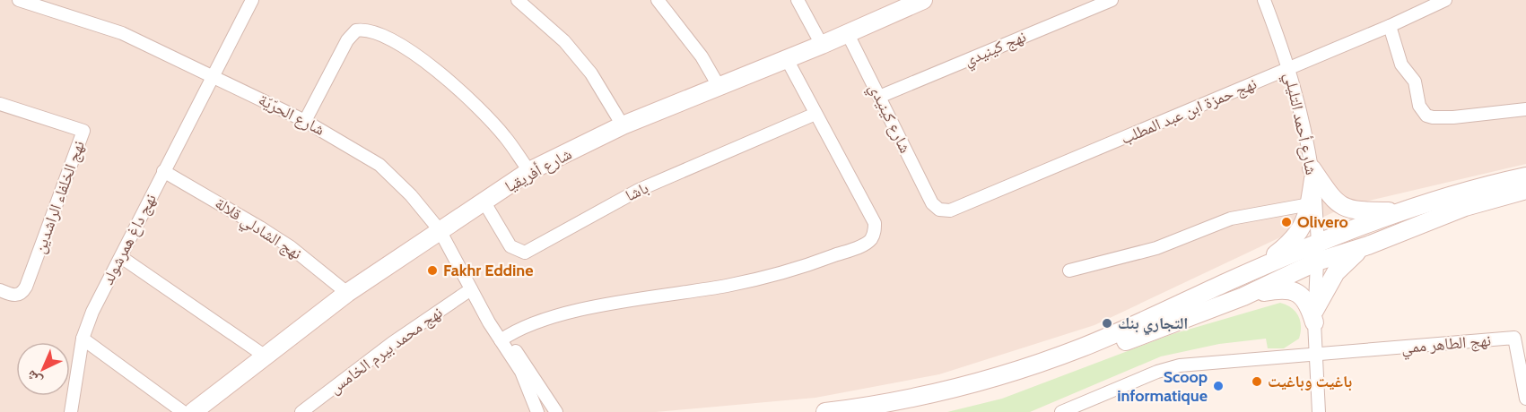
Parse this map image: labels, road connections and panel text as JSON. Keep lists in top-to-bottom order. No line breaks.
{"streets":{"main road":["شارع أفريقيا"],"street":["نهج كينيدي","نهج حمزة ابن عبد المطلب","شارع الحرّيّة","شارع كينيدي","شارع أحمد التليلي","باشا","نهج الخلفاء الراشدين","نهج الشادلي قلالة","نهج داغ همرشولد","نهج الطاهر ممي","نهج محمد بيرم الخامس"]},"crossings":[["نهج كينيدي","شارع كينيدي"],["نهج حمزة ابن عبد المطلب","شارع كينيدي"],["نهج حمزة ابن عبد المطلب","شارع أحمد التليلي"],["شارع الحرّيّة","شارع أفريقيا"],["شارع الحرّيّة","نهج داغ همرشولد"],["شارع الحرّيّة","نهج محمد بيرم الخامس"],["شارع كينيدي","شارع أفريقيا"],["شارع أحمد التليلي","نهج الطاهر ممي"],["شارع أفريقيا","باشا"],["شارع أفريقيا","نهج الشادلي قلالة"],["نهج الشادلي قلالة","نهج داغ همرشولد"]],"places":["Olivero","Fakhr Eddine","التجاري بنك","باغيت وباغيت","Scoop informatique"],"north":"bottom left"}
